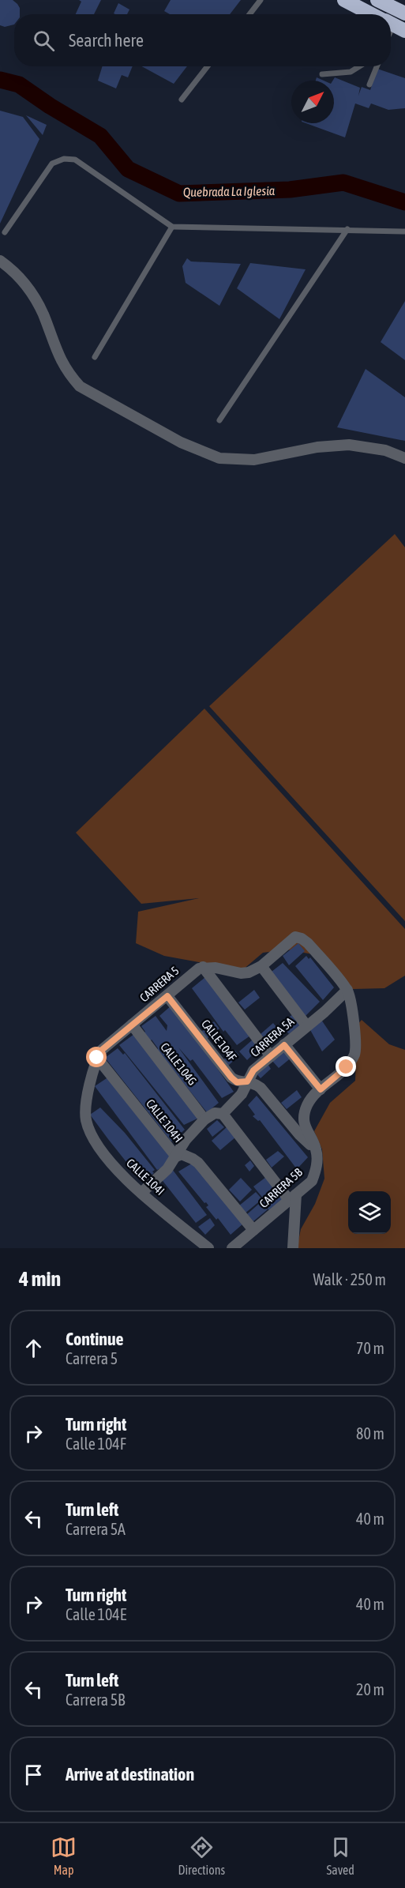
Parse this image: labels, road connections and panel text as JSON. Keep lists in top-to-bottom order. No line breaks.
{"streets":{"street":["CARRERA 5","CARRERA 5A","CALLE 104F","CALLE 104G","CALLE 104H","CALLE 104I","CARRERA 5B"]},"crossings":[["CARRERA 5","CALLE 104F"],["CARRERA 5","CALLE 104G"],["CARRERA 5","CALLE 104H"],["CARRERA 5","CALLE 104I"],["CARRERA 5A","CALLE 104F"],["CARRERA 5A","CALLE 104G"],["CARRERA 5A","CALLE 104H"],["CARRERA 5A","CALLE 104I"],["CARRERA 5A","CARRERA 5B"],["CALLE 104F","CARRERA 5B"],["CALLE 104H","CARRERA 5B"]],"water":["Quebrada La Iglesia"],"north":"top right","page":{"search":"Search here","heading":["4 min","Walk · 250 m"],"list":[["Continue","Carrera 5","70 m"],["Turn right","Calle 104F","80 m"],["Turn left","Carrera 5A","40 m"],["Turn right","Calle 104E","40 m"],["Turn left","Carrera 5B","20 m"],"Arrive at destination"],"nav":["Map","Directions","Saved"]}}
